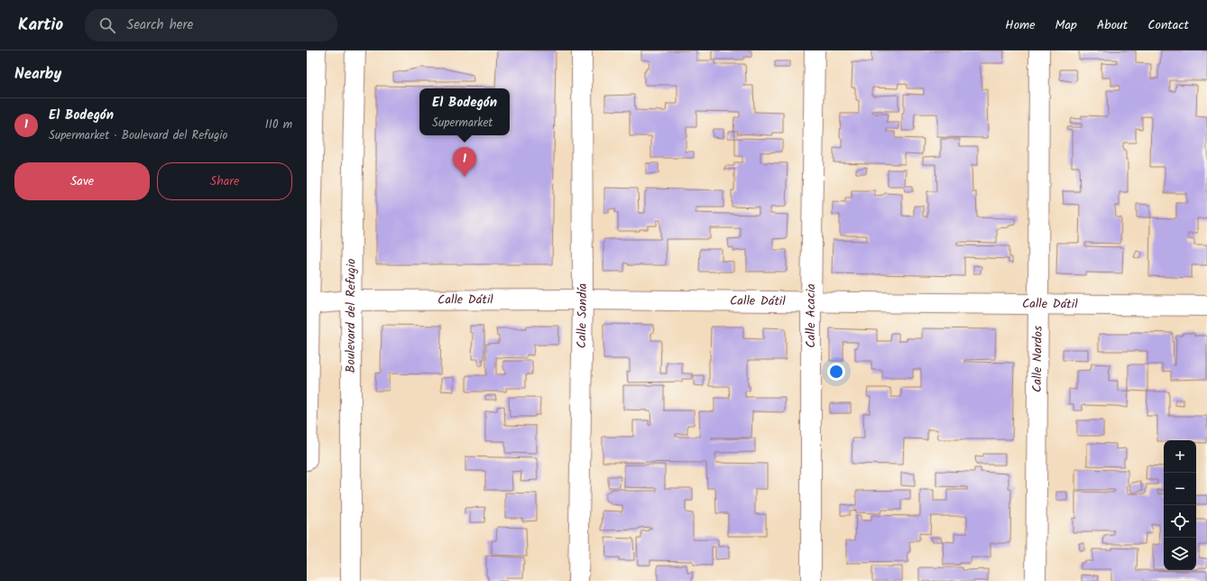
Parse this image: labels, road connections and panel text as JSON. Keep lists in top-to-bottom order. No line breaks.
{"streets":{"street":["Calle Dátil","Boulevard del Refugio","Calle Sandía","Calle Acacia","Calle Nardos"]},"crossings":[["Calle Dátil","Boulevard del Refugio"],["Calle Dátil","Calle Sandía"],["Calle Dátil","Calle Acacia"],["Calle Dátil","Calle Nardos"]],"page":{"header":"Kartio","search":"Search here","nav":["Home","Map","About","Contact"],"heading":"Nearby","popup":["El Bodegón","Supermarket"],"list":[{"mark":"1","name":"El Bodegón","note":"Supermarket · Boulevard del Refugio","value":"110 m"}],"pins":"1","buttons":["Save","Share"],"map_buttons":["+","−"]}}
